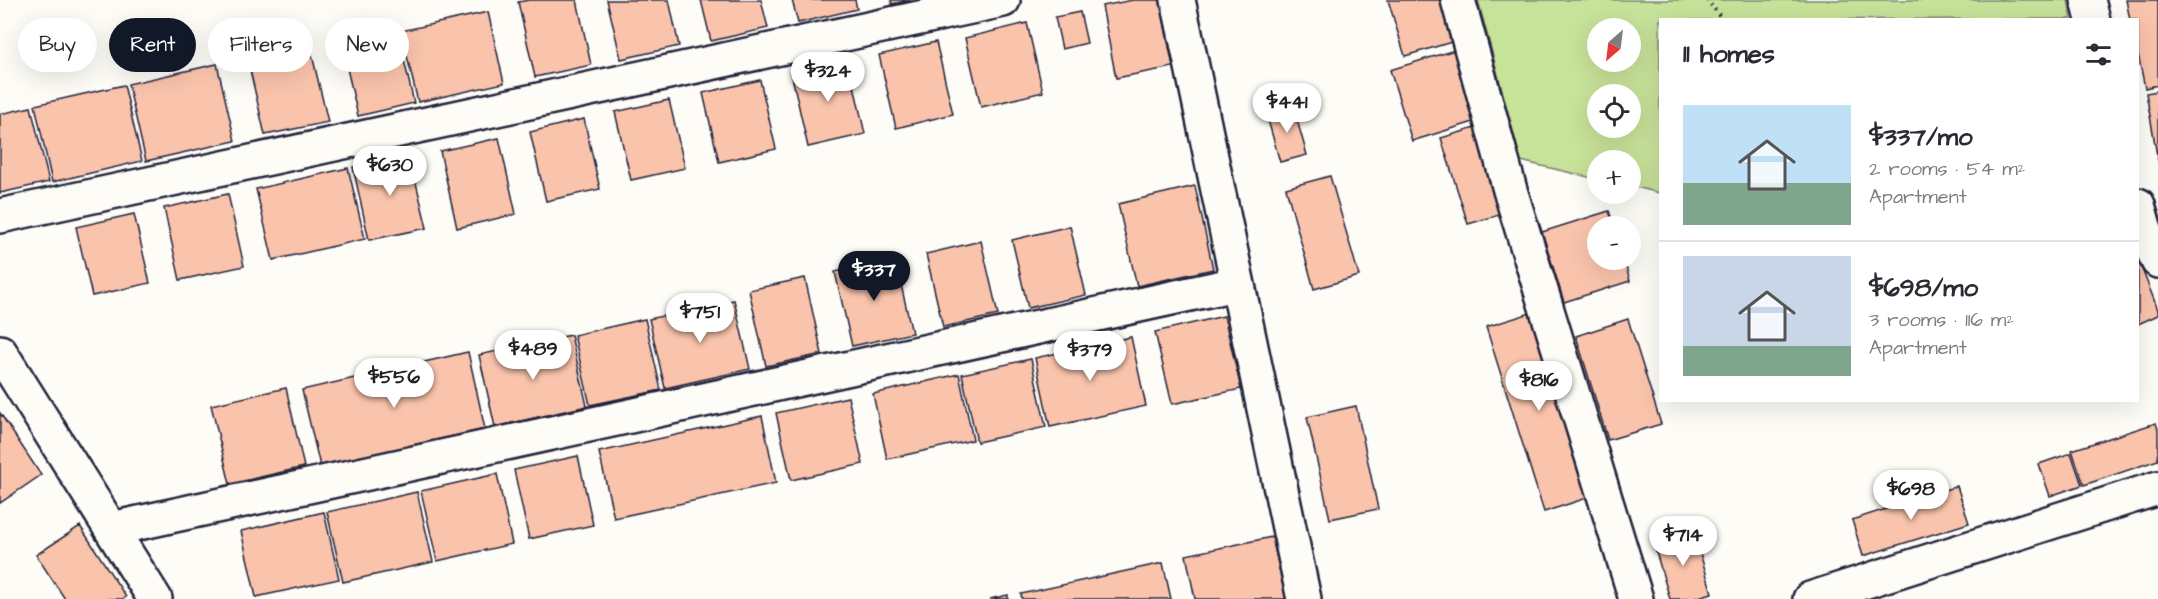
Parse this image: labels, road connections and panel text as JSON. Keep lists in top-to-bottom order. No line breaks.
{"north":"bottom left","page":{"map_buttons":["+","−"],"chip":["Buy","Rent","Filters","New"],"heading":"11 homes","price":["$324","$441","$630","$337","$751","$489","$379","$556","$816","$698","$714"],"list":[{"name":"$337/mo","note":"2 rooms · 54 m² · Apartment"},{"name":"$698/mo","note":"3 rooms · 116 m² · Apartment"}]}}
